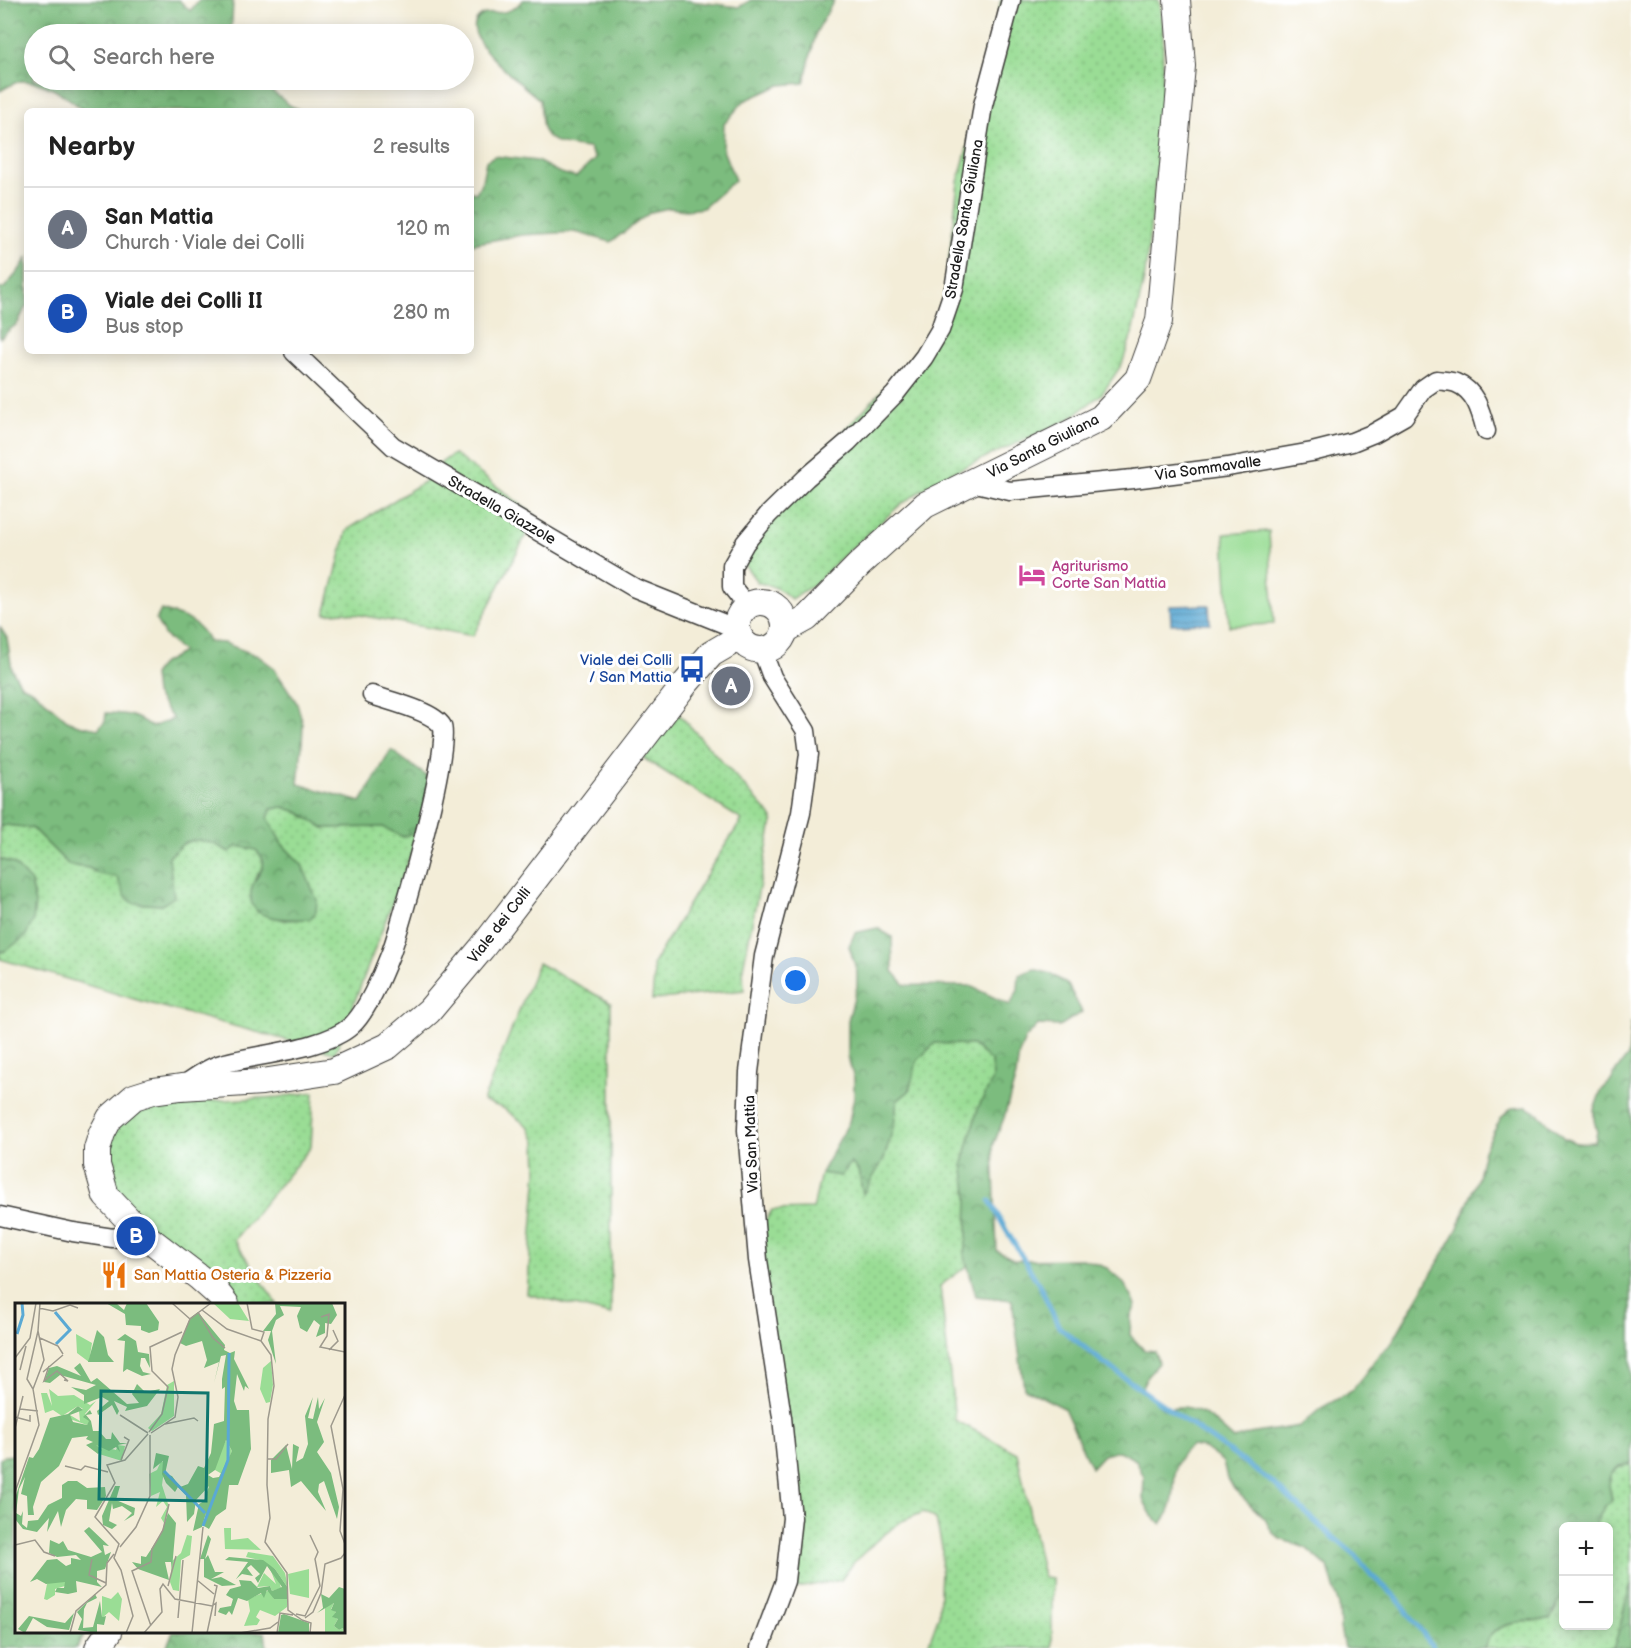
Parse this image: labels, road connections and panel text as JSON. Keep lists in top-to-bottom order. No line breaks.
{"streets":{"street":["Stradella Santa Giuliana","Via Santa Giuliana","Via Sommavalle","Stradella Giazzole","Viale dei Colli","Via San Mattia"]},"crossings":[["Stradella Santa Giuliana","Via Santa Giuliana"],["Stradella Santa Giuliana","Stradella Giazzole"],["Stradella Santa Giuliana","Viale dei Colli"],["Stradella Santa Giuliana","Via San Mattia"],["Via Santa Giuliana","Via Sommavalle"],["Via Santa Giuliana","Stradella Giazzole"],["Via Santa Giuliana","Viale dei Colli"],["Via Santa Giuliana","Via San Mattia"],["Stradella Giazzole","Viale dei Colli"],["Stradella Giazzole","Via San Mattia"],["Viale dei Colli","Via San Mattia"]],"places":{"hotel":["Agriturismo Corte San Mattia"],"bus stop":["Viale dei Colli / San Mattia"],"restaurant":["San Mattia Osteria & Pizzeria"]},"page":{"search":"Search here","heading":["Nearby","2 results"],"list":[{"mark":"A","name":"San Mattia","note":"Church · Viale dei Colli","value":"120 m"},{"mark":"B","name":"Viale dei Colli II","note":"Bus stop","value":"280 m"}],"pins":["A","B"],"map_buttons":["+","−"]}}
